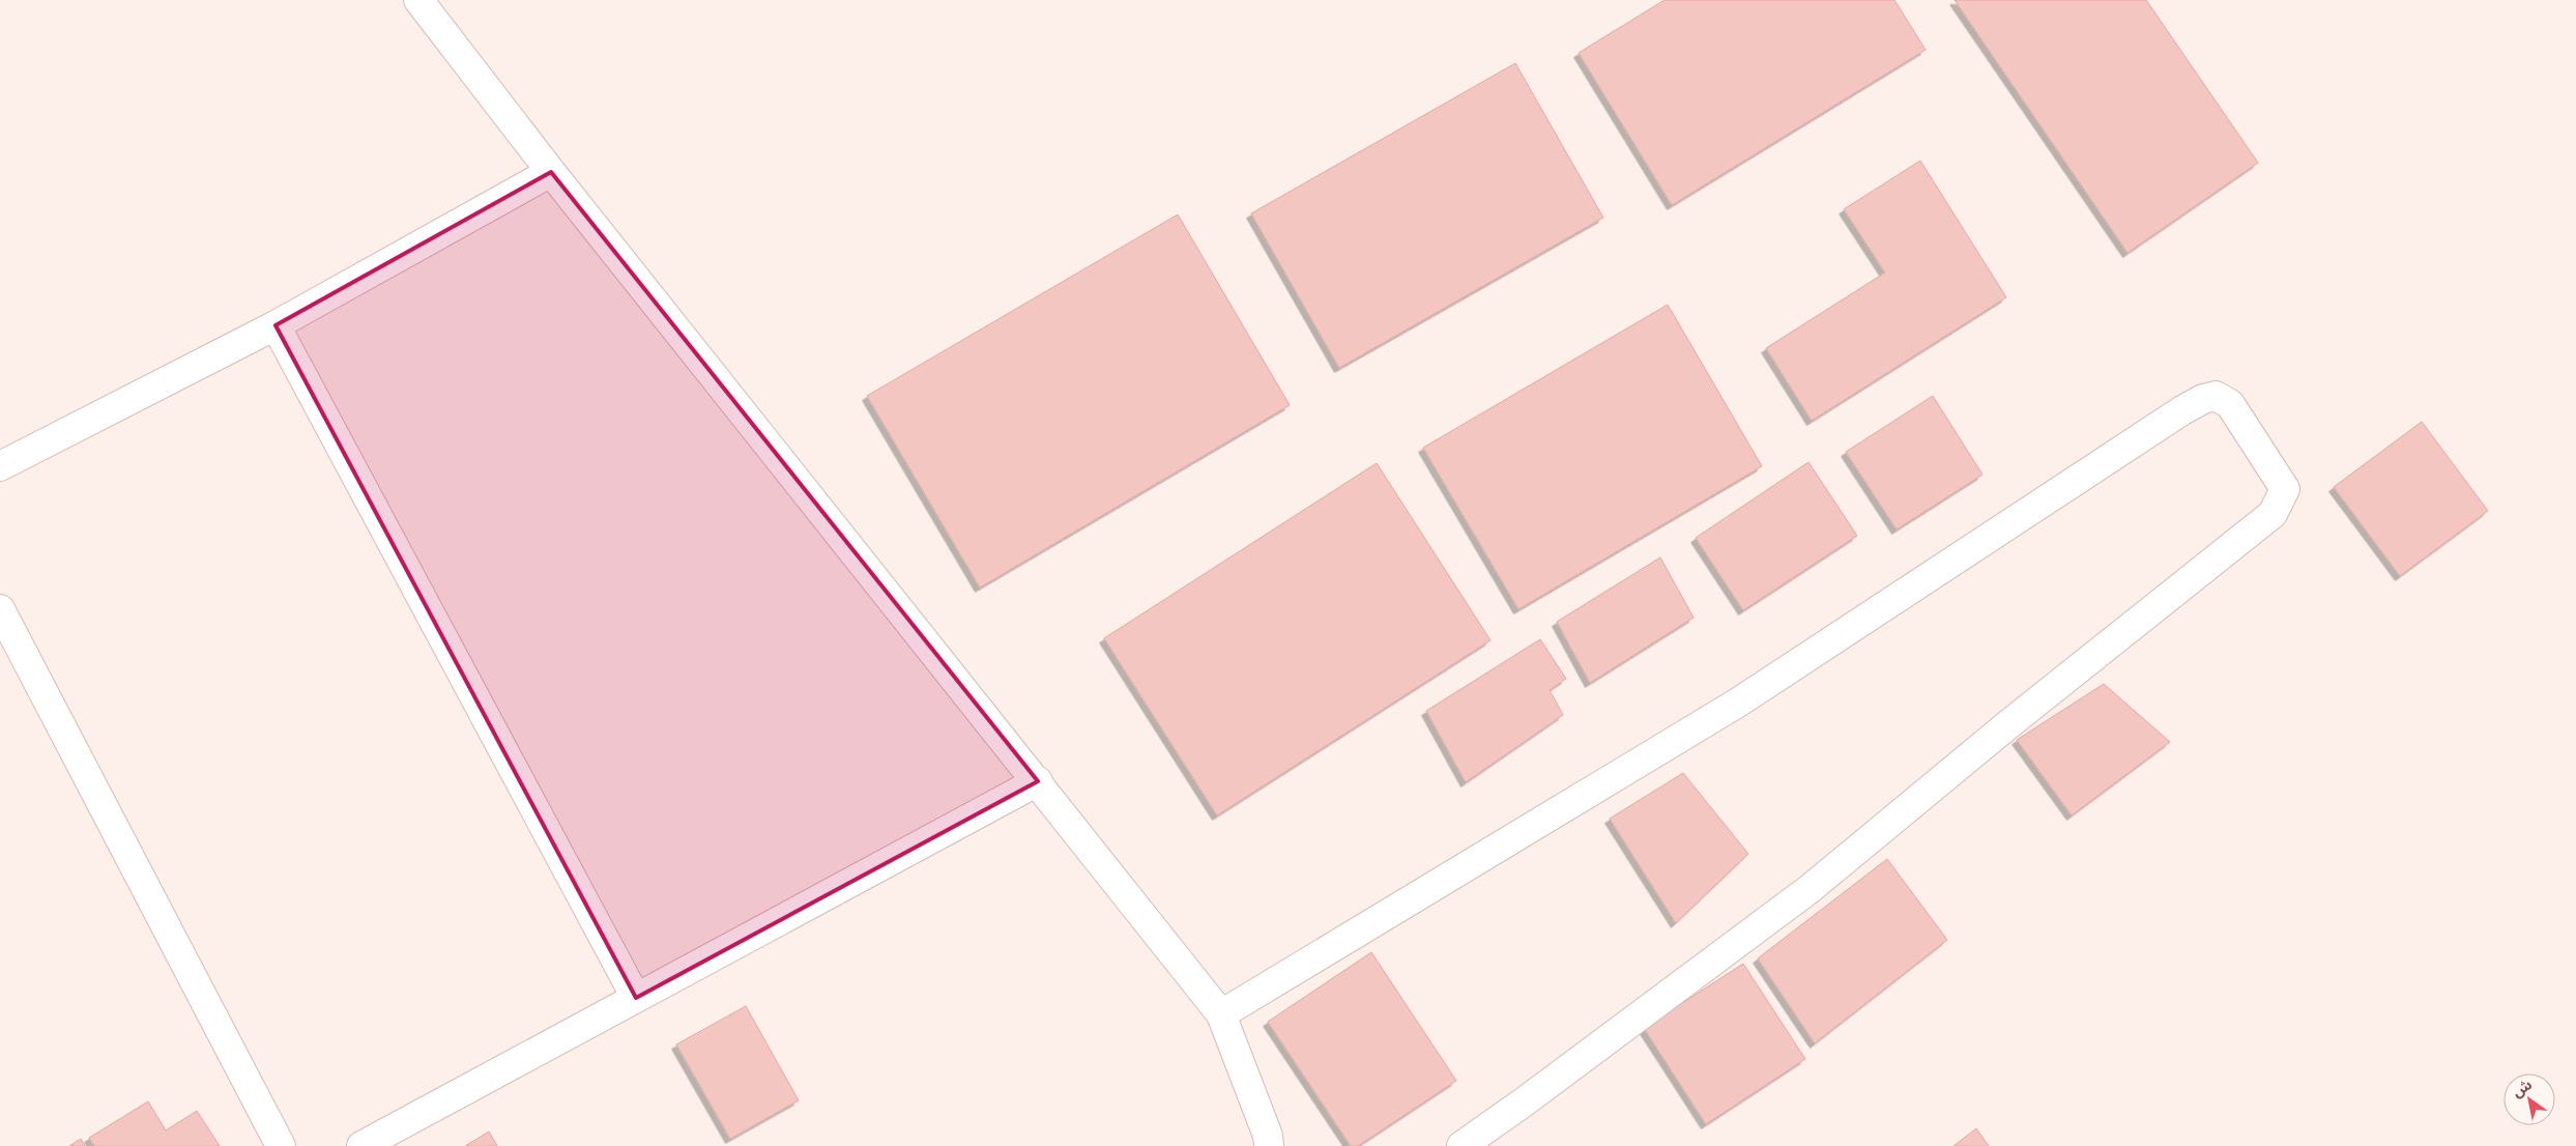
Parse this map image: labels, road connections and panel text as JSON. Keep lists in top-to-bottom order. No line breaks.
{"north":"top left"}
